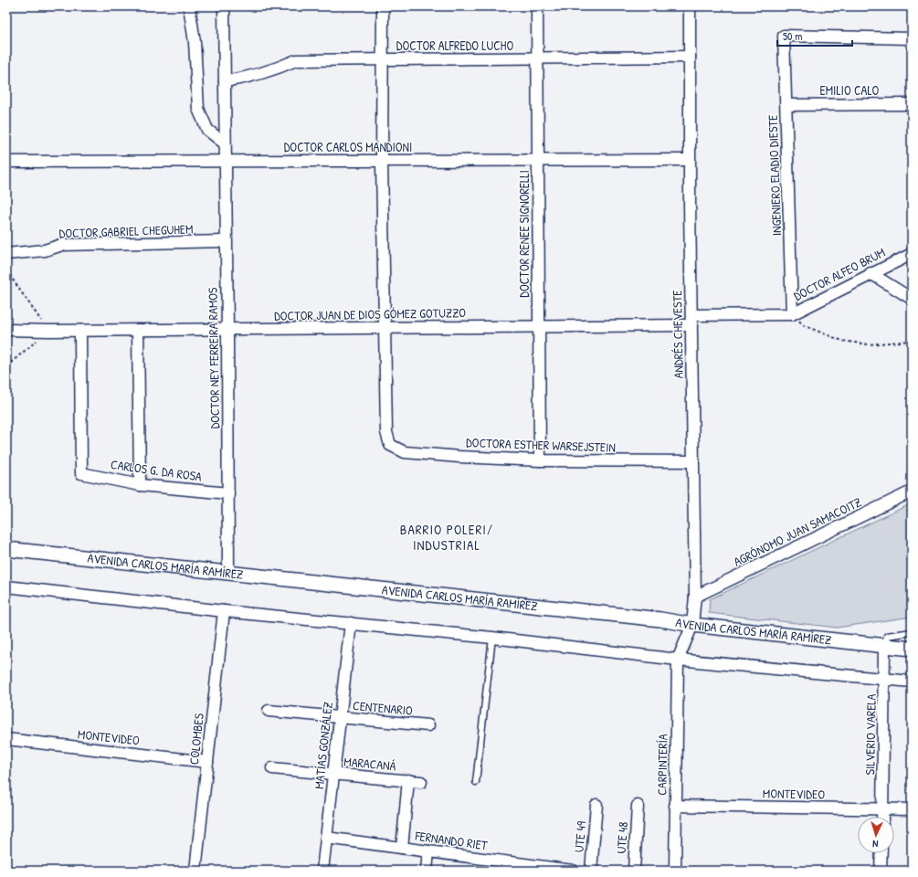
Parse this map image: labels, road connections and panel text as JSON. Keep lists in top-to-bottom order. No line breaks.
{"streets":{"street":["DOCTOR ALFREDO LUCHO","EMILIO CALO","DOCTOR CARLOS MANDIONI","INGENIERO ELADIO DIESTE","DOCTOR GABRIEL CHEGUHEM","DOCTOR RENEE SIGNORELLI","DOCTOR ALFEO BRUM","DOCTOR JUAN DE DIOS GÓMEZ GOTUZZO","ANDRÉS CHEVESTE","DOCTOR NEY FERREIRA RAMOS","DOCTORA ESTHER WARSEJSTEIN","CARLOS G. DA ROSA","AGRÓNOMO JUAN SAMACOITZ","AVENIDA CARLOS MARÍA RAMÍREZ","CENTENARIO","SILVERIO VARELA","MONTEVIDEO","COLOMBES","MATÍAS GONZÁLEZ","MARACANÁ","CARPINTERÍA","UTE 49","UTE 48","FERNANDO RIET"]},"crossings":[["DOCTOR ALFREDO LUCHO","DOCTOR RENEE SIGNORELLI"],["DOCTOR ALFREDO LUCHO","ANDRÉS CHEVESTE"],["DOCTOR ALFREDO LUCHO","DOCTOR NEY FERREIRA RAMOS"],["EMILIO CALO","INGENIERO ELADIO DIESTE"],["DOCTOR CARLOS MANDIONI","DOCTOR RENEE SIGNORELLI"],["DOCTOR CARLOS MANDIONI","ANDRÉS CHEVESTE"],["DOCTOR CARLOS MANDIONI","DOCTOR NEY FERREIRA RAMOS"],["INGENIERO ELADIO DIESTE","DOCTOR ALFEO BRUM"],["DOCTOR GABRIEL CHEGUHEM","DOCTOR NEY FERREIRA RAMOS"],["DOCTOR RENEE SIGNORELLI","DOCTOR JUAN DE DIOS GÓMEZ GOTUZZO"],["DOCTOR RENEE SIGNORELLI","DOCTORA ESTHER WARSEJSTEIN"],["DOCTOR ALFEO BRUM","DOCTOR JUAN DE DIOS GÓMEZ GOTUZZO"],["DOCTOR ALFEO BRUM","ANDRÉS CHEVESTE"],["DOCTOR JUAN DE DIOS GÓMEZ GOTUZZO","ANDRÉS CHEVESTE"],["DOCTOR JUAN DE DIOS GÓMEZ GOTUZZO","DOCTOR NEY FERREIRA RAMOS"],["DOCTOR JUAN DE DIOS GÓMEZ GOTUZZO","DOCTORA ESTHER WARSEJSTEIN"],["DOCTOR JUAN DE DIOS GÓMEZ GOTUZZO","CARLOS G. DA ROSA"],["ANDRÉS CHEVESTE","DOCTORA ESTHER WARSEJSTEIN"],["ANDRÉS CHEVESTE","AGRÓNOMO JUAN SAMACOITZ"],["ANDRÉS CHEVESTE","AVENIDA CARLOS MARÍA RAMÍREZ"],["ANDRÉS CHEVESTE","CARPINTERÍA"],["DOCTOR NEY FERREIRA RAMOS","CARLOS G. DA ROSA"],["DOCTOR NEY FERREIRA RAMOS","AVENIDA CARLOS MARÍA RAMÍREZ"],["AVENIDA CARLOS MARÍA RAMÍREZ","SILVERIO VARELA"],["CENTENARIO","MATÍAS GONZÁLEZ"],["SILVERIO VARELA","MONTEVIDEO"],["MONTEVIDEO","COLOMBES"],["MONTEVIDEO","CARPINTERÍA"],["MATÍAS GONZÁLEZ","MARACANÁ"],["MATÍAS GONZÁLEZ","FERNANDO RIET"]],"districts":["BARRIO POLERI/ INDUSTRIAL"],"scale_bar":"50 m","north":"bottom"}
